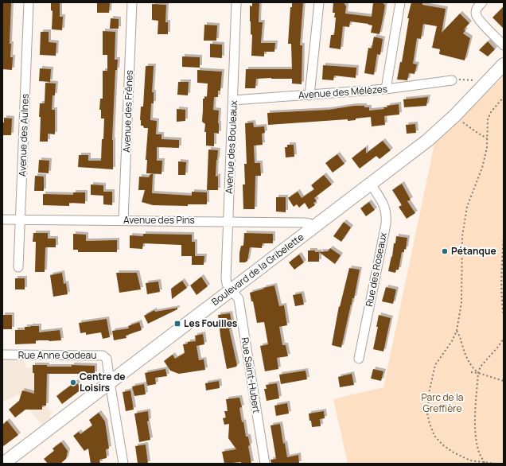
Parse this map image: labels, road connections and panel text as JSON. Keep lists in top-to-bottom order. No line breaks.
{"streets":{"main road":["Boulevard de la Gribelette"],"street":["Avenue des Mélèzes","Avenue des Frênes","Avenue des Aulnes","Avenue des Bouleaux","Avenue des Pins","Rue des Roseaux","Rue Anne Godeau","Rue Saint-Hubert"]},"crossings":[["Avenue des Mélèzes","Avenue des Bouleaux"],["Avenue des Frênes","Avenue des Pins"],["Avenue des Aulnes","Avenue des Pins"],["Avenue des Bouleaux","Avenue des Pins"],["Avenue des Bouleaux","Boulevard de la Gribelette"],["Avenue des Bouleaux","Rue Saint-Hubert"],["Avenue des Pins","Boulevard de la Gribelette"],["Boulevard de la Gribelette","Rue des Roseaux"],["Boulevard de la Gribelette","Rue Anne Godeau"],["Boulevard de la Gribelette","Rue Saint-Hubert"]],"parks":["Parc de la Greffière"],"places":{"other":["Pétanque","Centre de Loisirs"],"transit":["Les Fouilles"]}}
